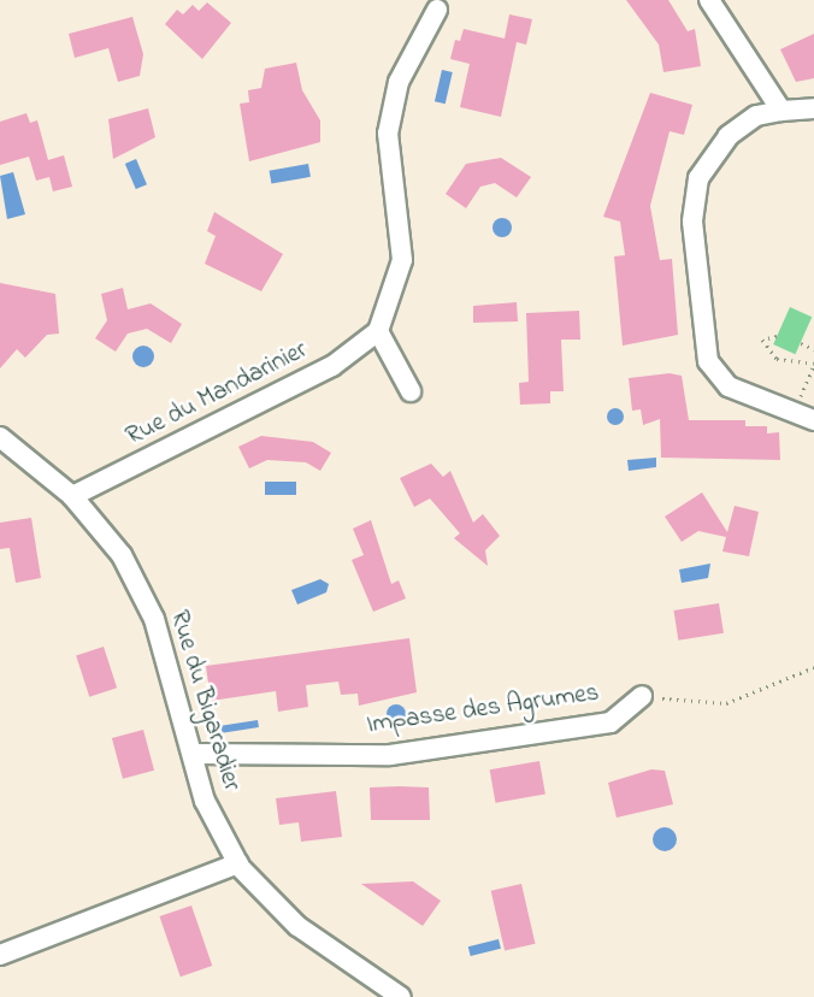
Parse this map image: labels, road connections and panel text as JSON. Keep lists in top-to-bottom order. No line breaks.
{"streets":{"street":["Rue du Mandarinier","Rue du Bigaradier","Impasse des Agrumes"]},"crossings":[["Rue du Mandarinier","Rue du Bigaradier"],["Rue du Bigaradier","Impasse des Agrumes"]]}
